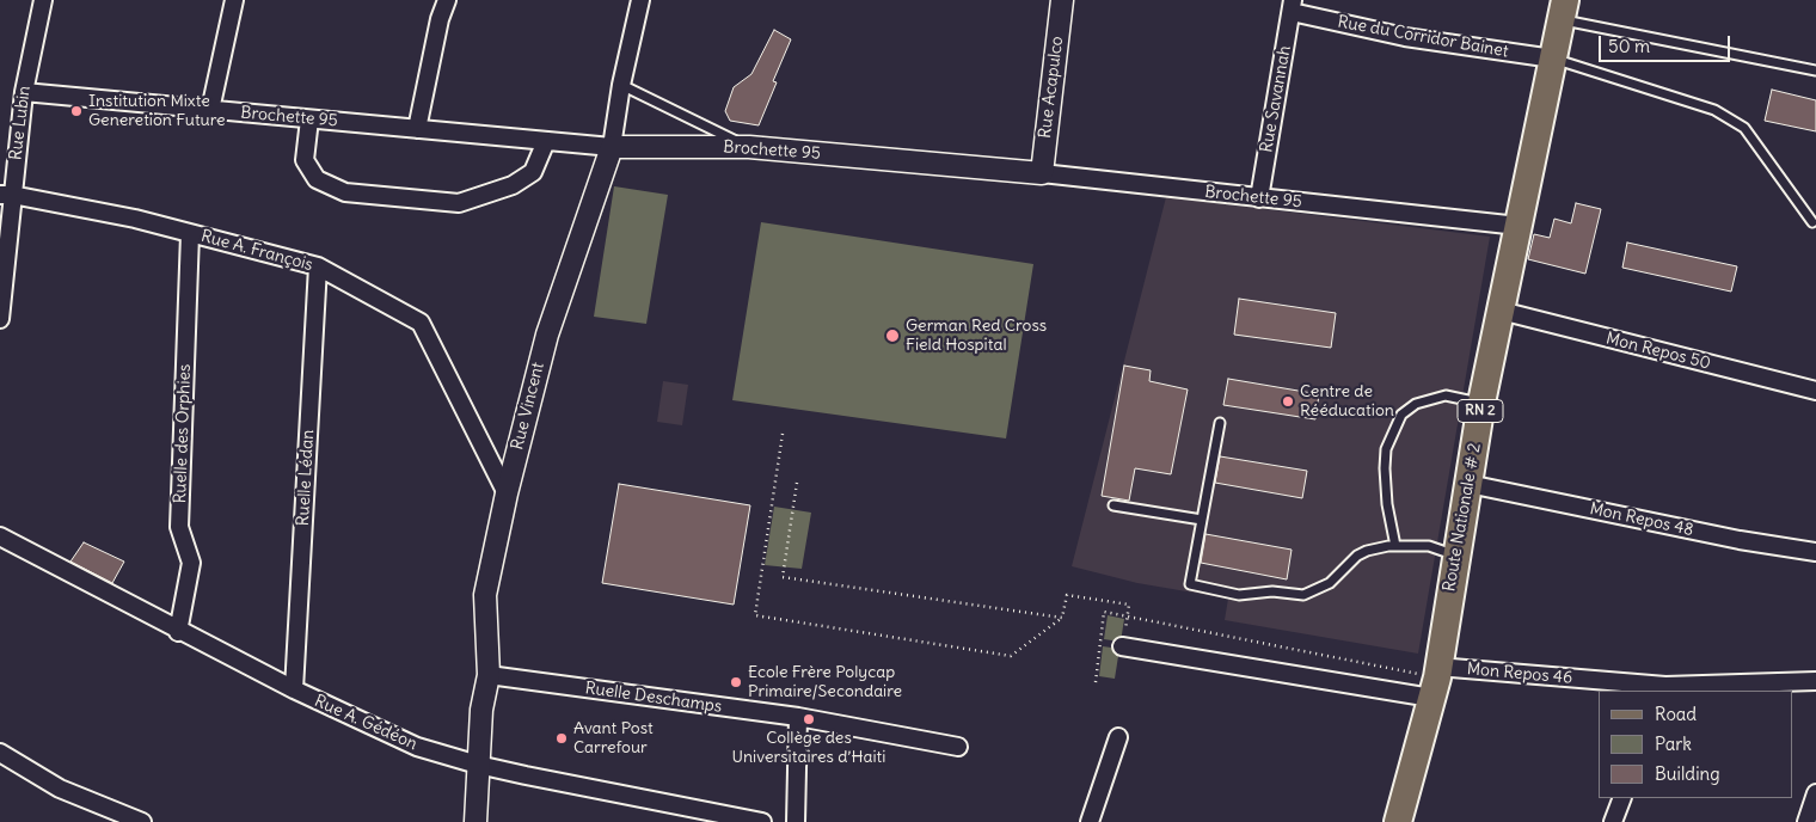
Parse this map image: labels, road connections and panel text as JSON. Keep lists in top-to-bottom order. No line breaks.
{"streets":{"main road":["RN 2","Route Nationale # 2"],"street":["Rue du Corridor Bainet","Rue Acapulco","Rue Savannah","Brochette 95","Rue Lubin","Rue A. François","Mon Repos 50","Rue Vincent","Ruelle des Orphies","Ruelle Lédan","Mon Repos 48","Mon Repos 46","Ruelle Deschamps","Rue A. Gédéon"]},"crossings":[["Rue du Corridor Bainet","Rue Savannah"],["Rue du Corridor Bainet","Route Nationale # 2"],["Rue Acapulco","Brochette 95"],["Rue Savannah","Brochette 95"],["Brochette 95","Rue Lubin"],["Brochette 95","Rue Vincent"],["Brochette 95","Route Nationale # 2"],["Rue Lubin","Rue A. François"],["Rue A. François","Rue Vincent"],["Rue A. François","Ruelle des Orphies"],["Rue A. François","Ruelle Lédan"],["Mon Repos 50","Route Nationale # 2"],["Rue Vincent","Ruelle Deschamps"],["Rue Vincent","Rue A. Gédéon"],["Ruelle des Orphies","Rue A. Gédéon"],["Ruelle Lédan","Rue A. Gédéon"],["Route Nationale # 2","Mon Repos 48"],["Route Nationale # 2","Mon Repos 46"]],"places":["Institution Mixte Generetion Future","German Red Cross Field Hospital","Centre de Rééducation","Ecole Frère Polycap Primaire/Secondaire","Collège des Universitaires d’Haiti","Avant Post Carrefour"],"legend":["Road","Park","Building"],"scale_bar":"50 m"}
